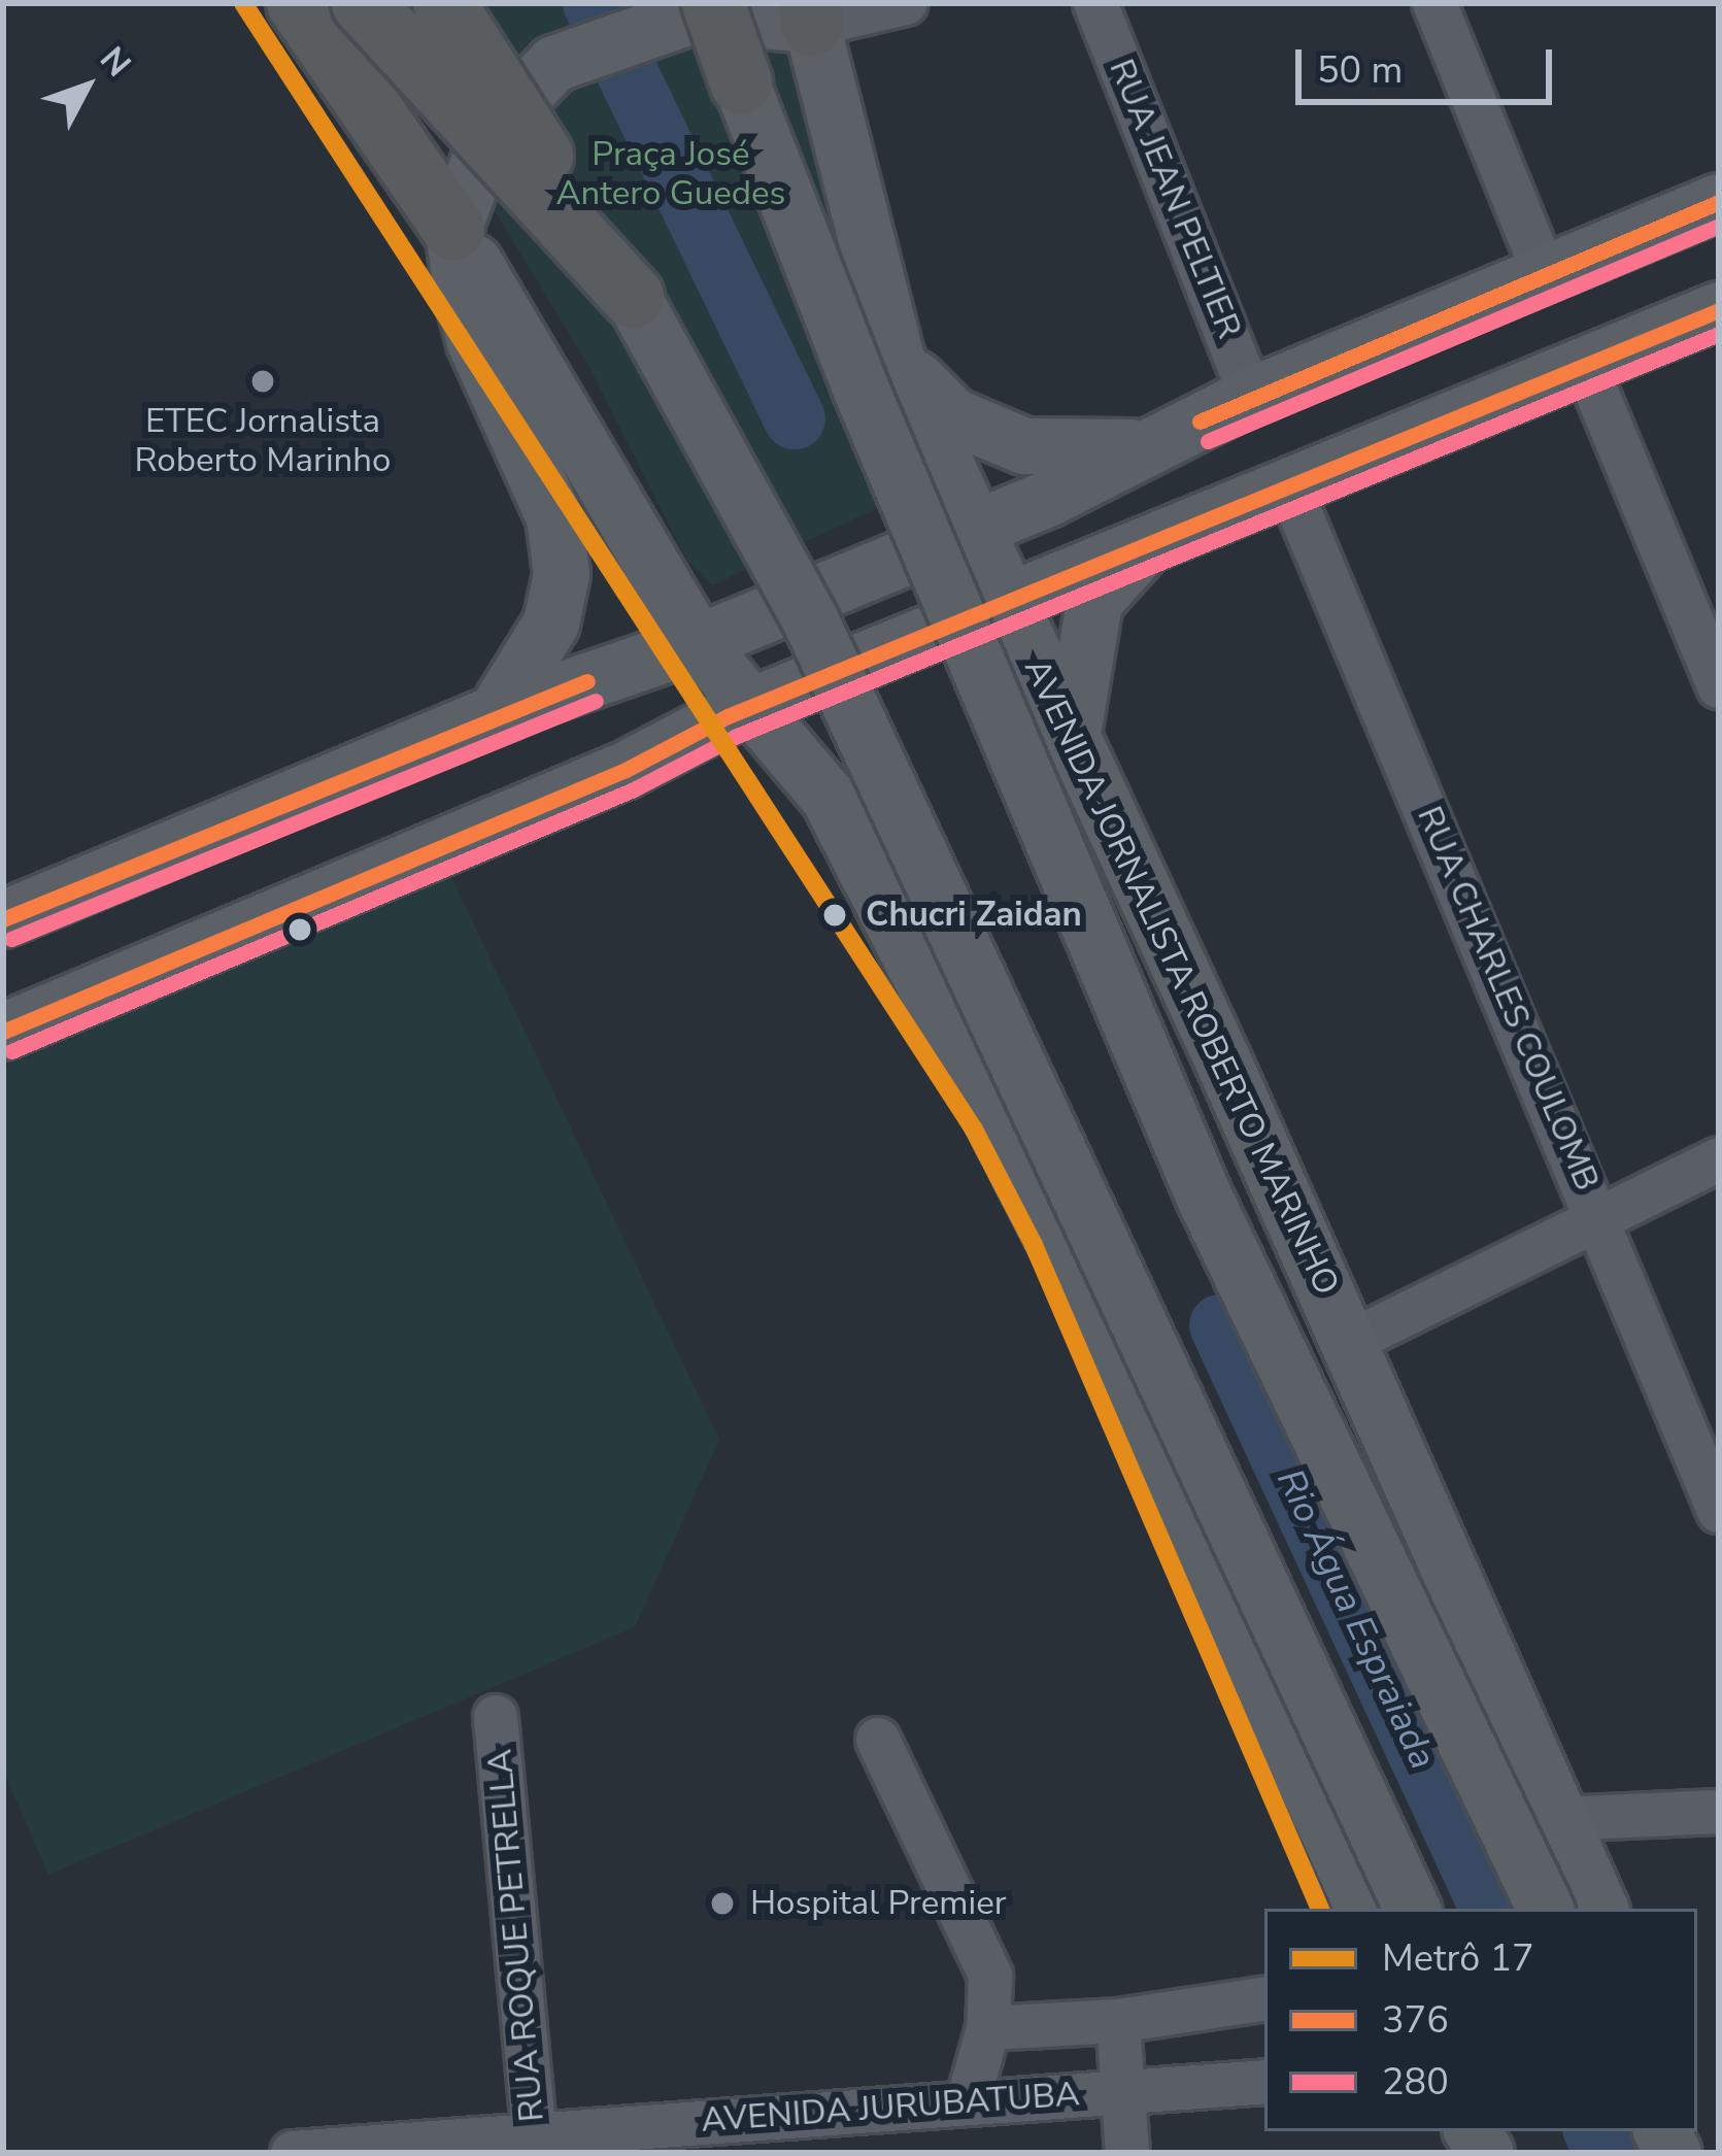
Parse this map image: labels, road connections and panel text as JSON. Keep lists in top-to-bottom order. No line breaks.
{"streets":{"main road":["AVENIDA JORNALISTA ROBERTO MARINHO"],"street":["RUA JEAN PELTIER","RUA CHARLES COULOMB","RUA ROQUE PETRELLA","AVENIDA JURUBATUBA"]},"crossings":[["RUA ROQUE PETRELLA","AVENIDA JURUBATUBA"]],"water":["Rio Água Espraiada"],"parks":["Praça José Antero Guedes"],"places":["ETEC Jornalista Roberto Marinho","Chucri Zaidan","Hospital Premier"],"lines":["metro line 17","transit line 376","transit line 280"],"legend":["Metrô 17","376","280"],"scale_bar":"50 m","north":"top right"}
